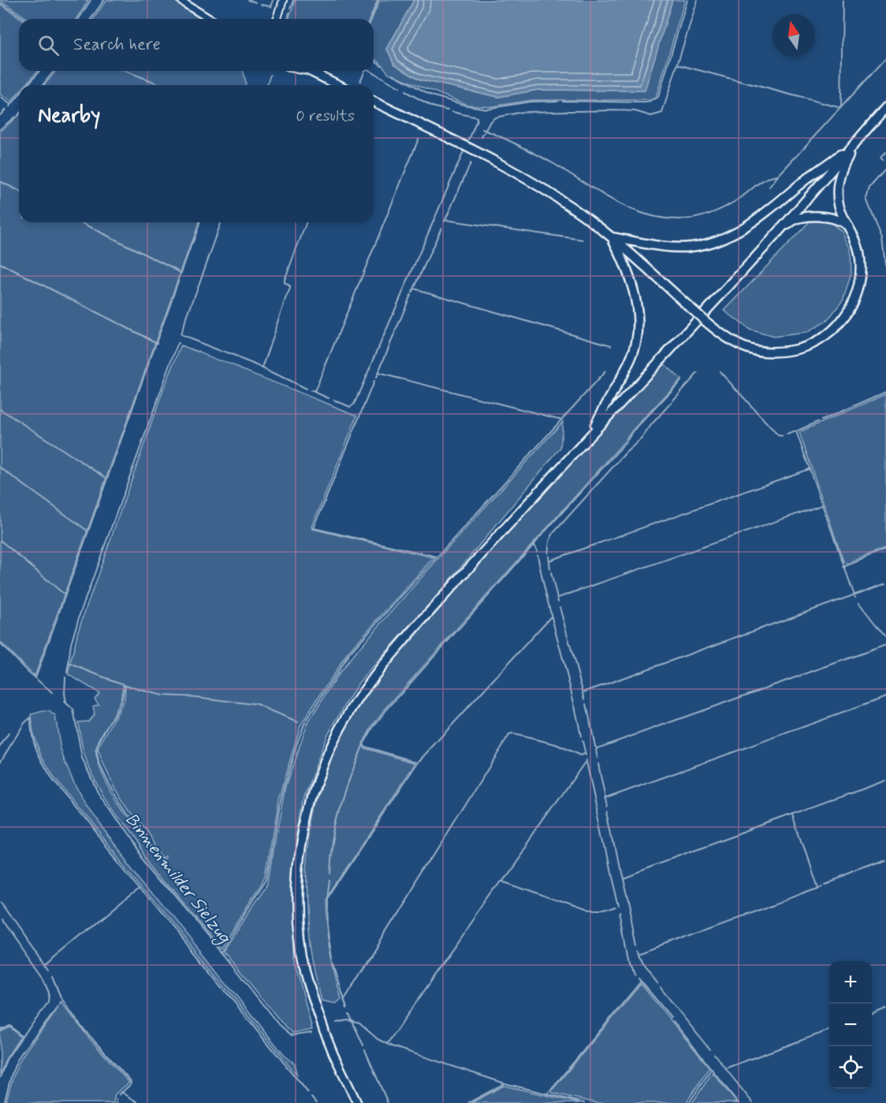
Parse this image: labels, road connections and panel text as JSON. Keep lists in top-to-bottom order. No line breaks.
{"water":["Binnenmilder Sielzug"],"north":"top","page":{"search":"Search here","heading":["Nearby","0 results"],"map_buttons":["+","−"]}}
